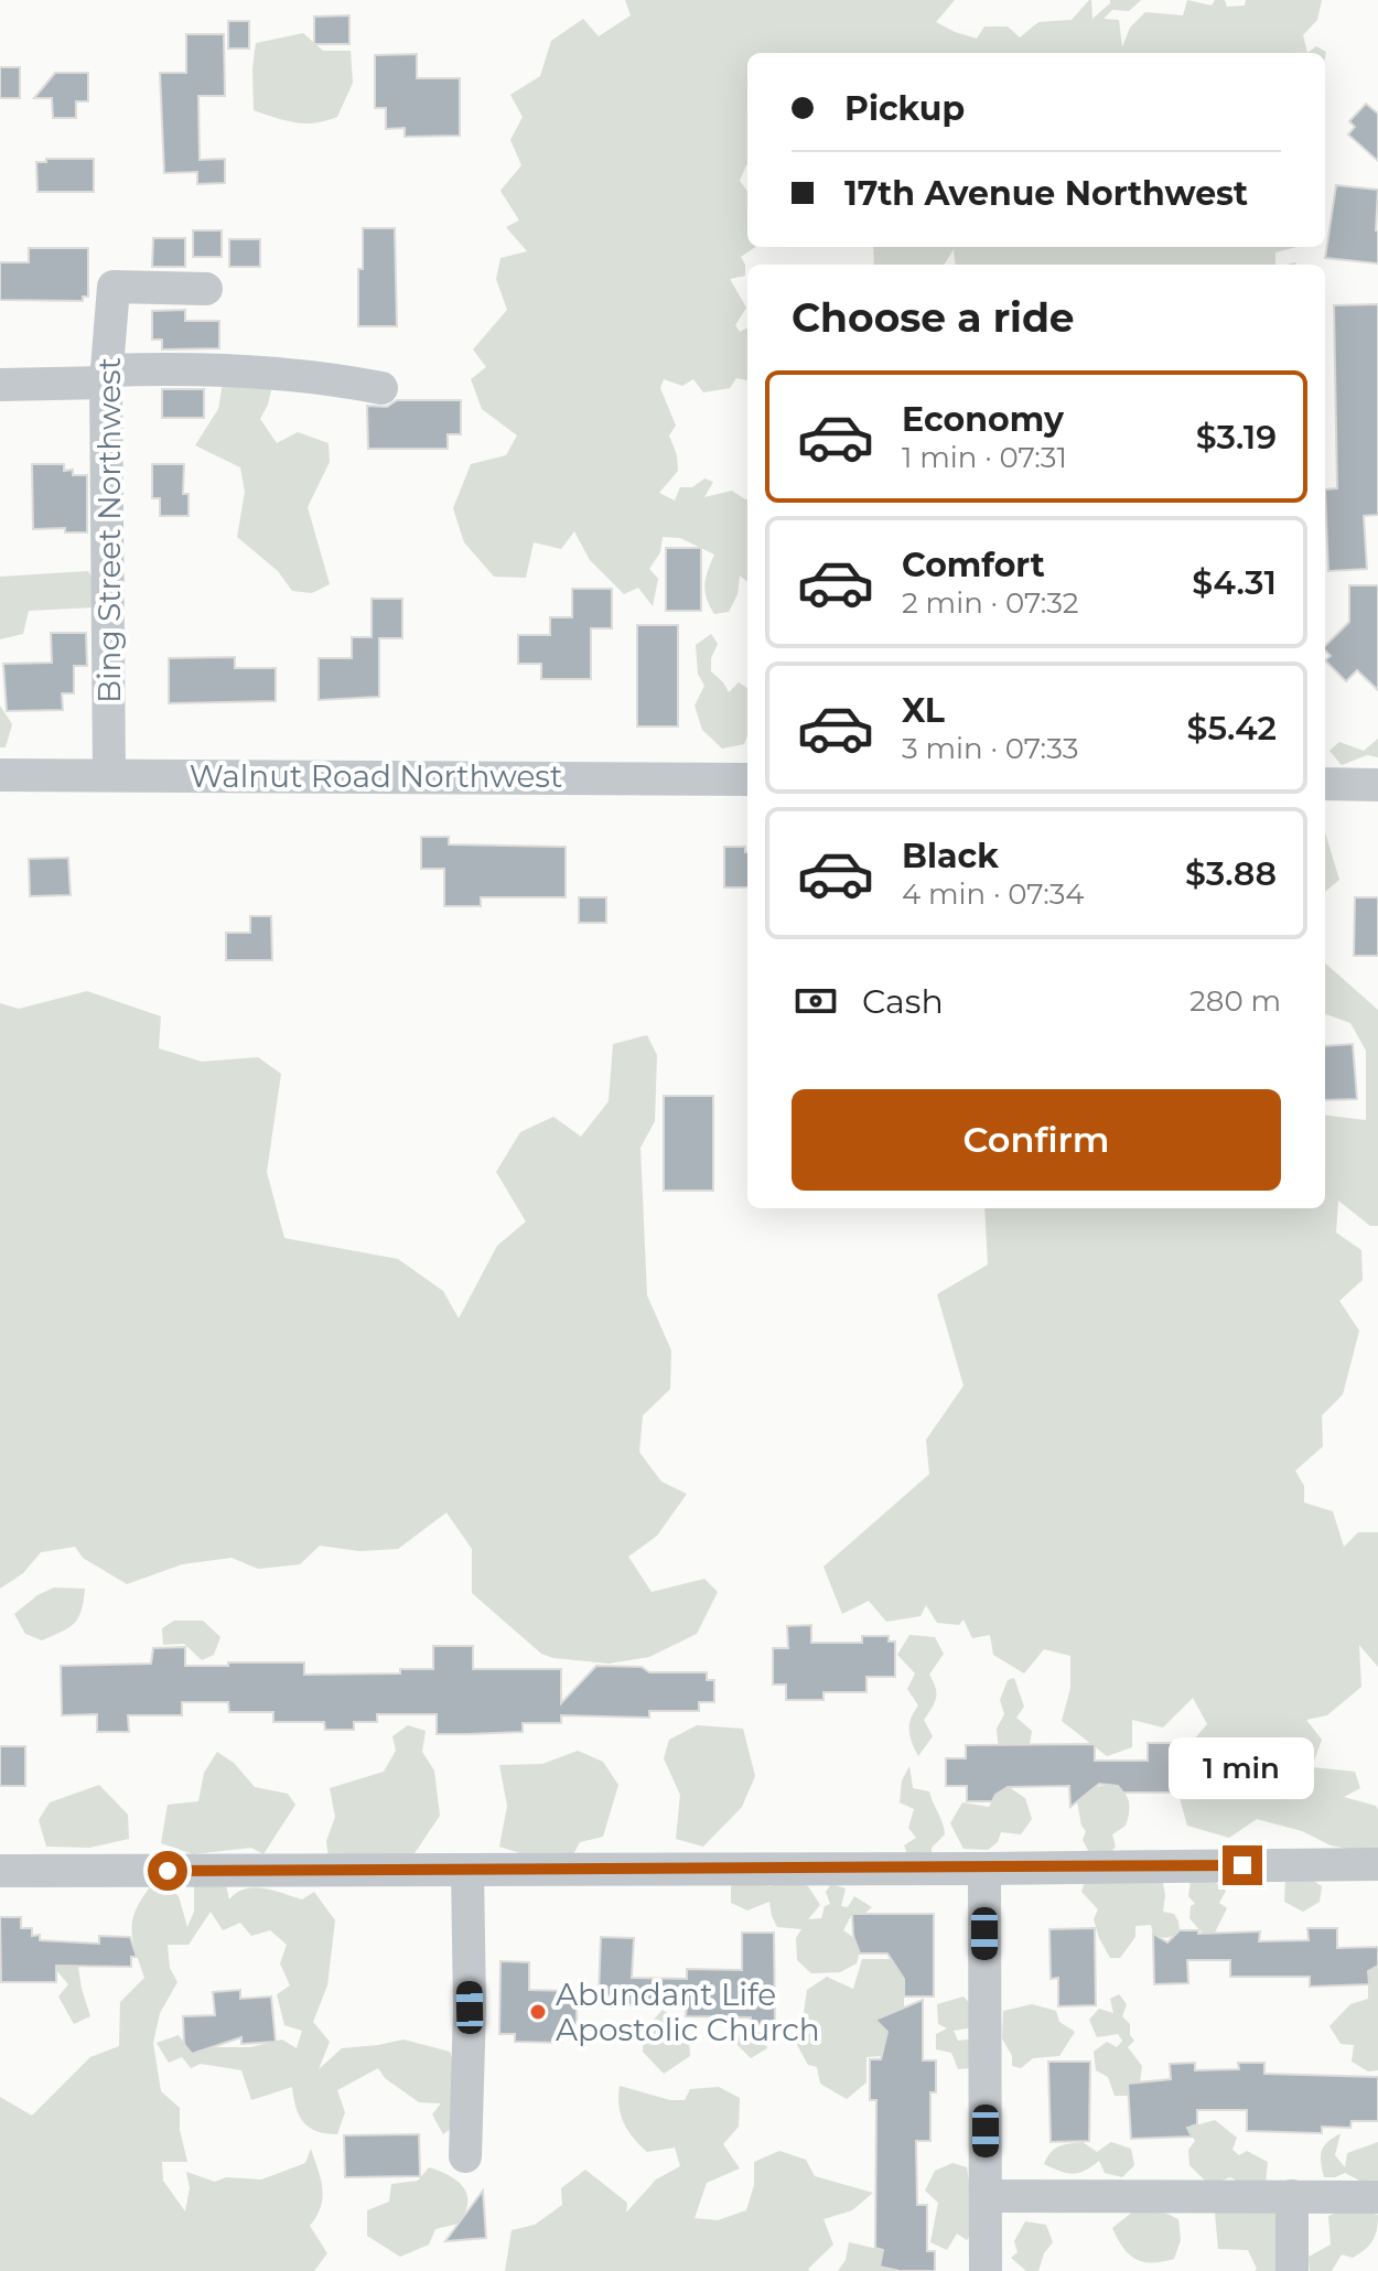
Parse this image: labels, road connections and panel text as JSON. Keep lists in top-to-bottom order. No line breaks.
{"streets":{"street":["Bing Street Northwest","Walnut Road Northwest"]},"crossings":[["Bing Street Northwest","Walnut Road Northwest"]],"places":["Abundant Life Apostolic Church"],"page":{"banner":["Pickup","17th Avenue Northwest"],"heading":"Choose a ride","list":[{"name":"Economy","note":"1 min · 07:31","value":"$3.19"},{"name":"Comfort","note":"2 min · 07:32","value":"$4.31"},{"name":"XL","note":"3 min · 07:33","value":"$5.42"},{"name":"Black","note":"4 min · 07:34","value":"$3.88"}],"pay":["Cash","280 m"],"buttons":"Confirm","bubble":"1 min"}}
